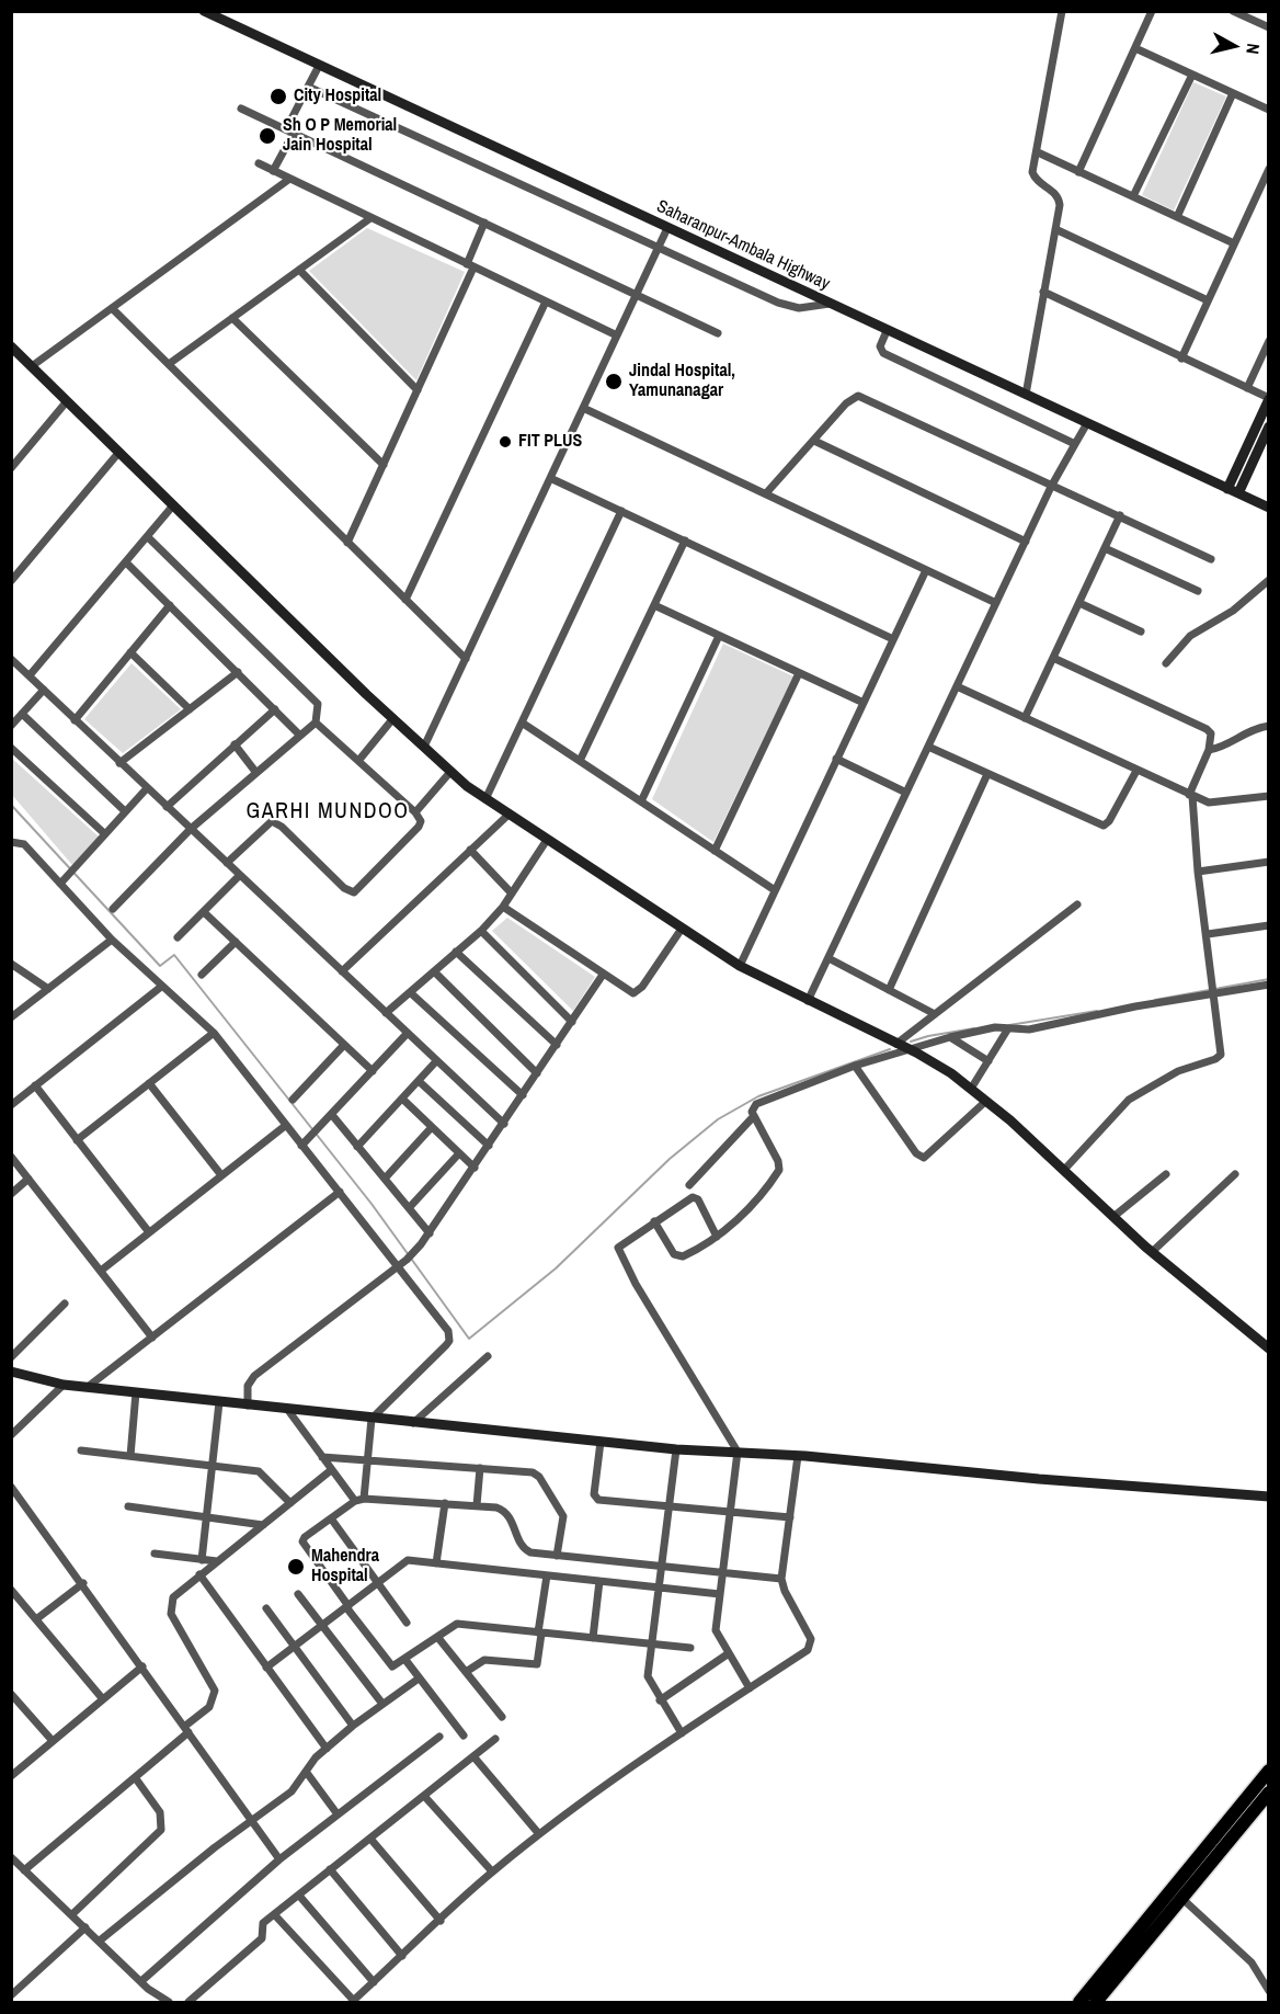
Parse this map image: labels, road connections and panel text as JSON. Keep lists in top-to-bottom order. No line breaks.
{"streets":{"street":["Saharanpur-Ambala Highway"]},"districts":["GARHI MUNDOO"],"places":["City Hospital","Sh O P Memorial Jain Hospital","Jindal Hospital, Yamunanagar","FIT PLUS","Mahendra Hospital"],"north":"right"}
